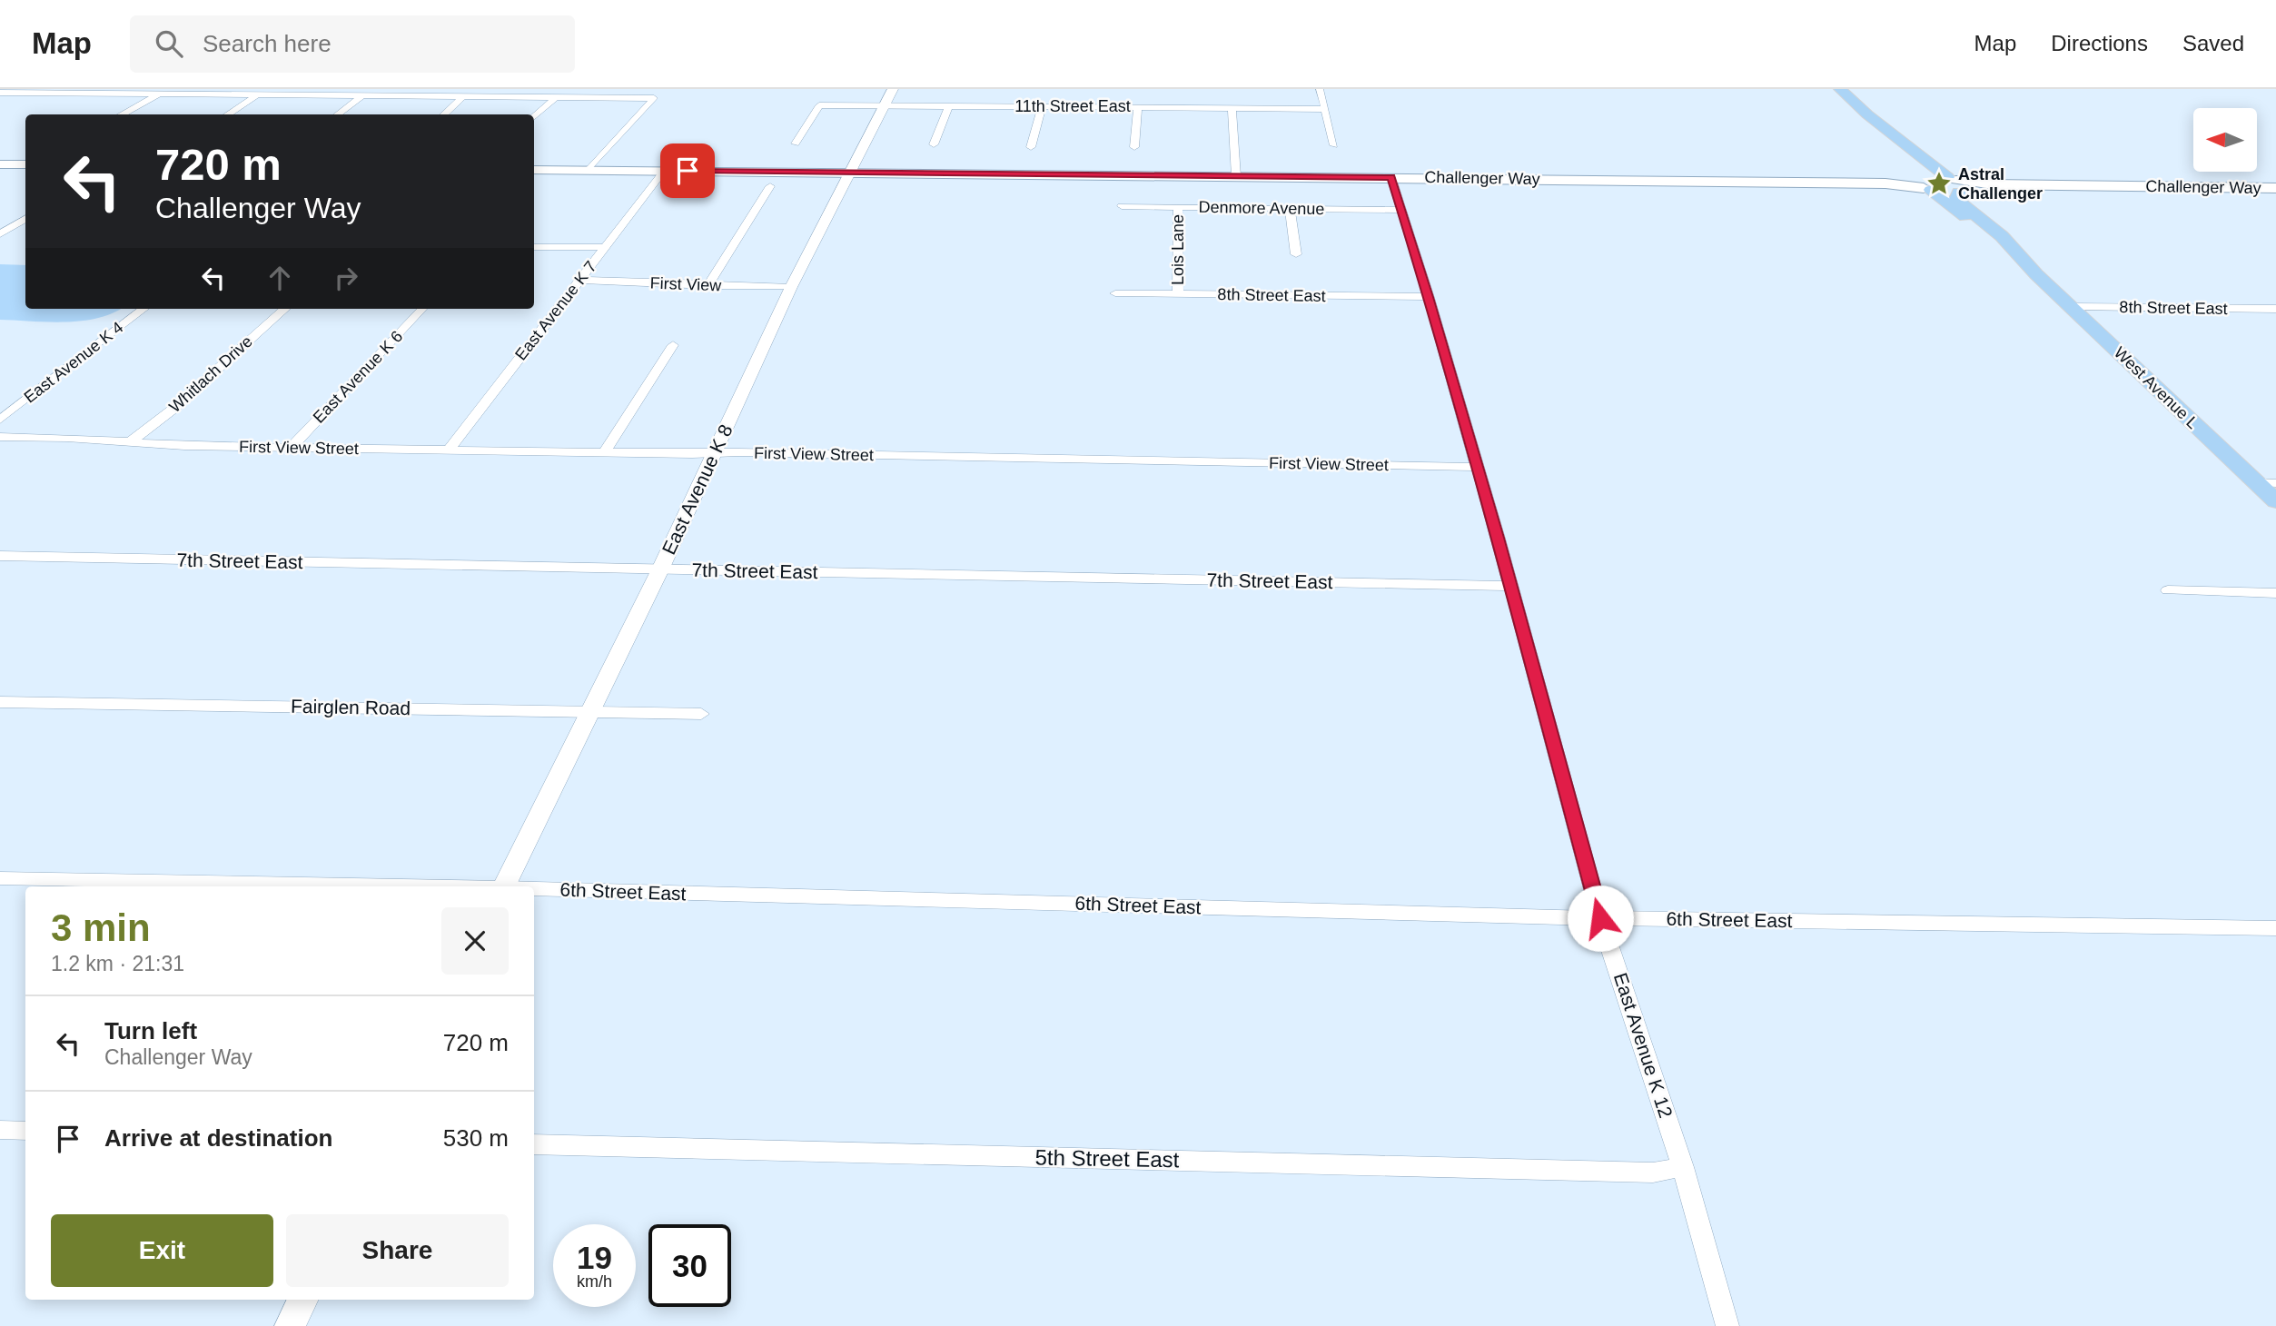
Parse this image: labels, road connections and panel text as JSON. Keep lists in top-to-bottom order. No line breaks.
{"streets":{"main road":["Challenger Way","West Avenue L"],"street":["11th Street East","Denmore Avenue","Lois Lane","First View","8th Street East","East Avenue K 7","East Avenue K 4","Whitlach Drive","East Avenue K 6","First View Street","East Avenue K 8","7th Street East","Fairglen Road","6th Street East","East Avenue K 12","5th Street East"]},"crossings":[["11th Street East","East Avenue K 8"],["Challenger Way","East Avenue K 7"],["Challenger Way","West Avenue L"],["Challenger Way","East Avenue K 8"],["Challenger Way","East Avenue K 12"],["Denmore Avenue","Lois Lane"],["Denmore Avenue","East Avenue K 12"],["Lois Lane","8th Street East"],["First View","East Avenue K 7"],["First View","East Avenue K 8"],["8th Street East","West Avenue L"],["8th Street East","East Avenue K 12"],["East Avenue K 7","First View Street"],["Whitlach Drive","First View Street"],["East Avenue K 6","First View Street"],["First View Street","East Avenue K 8"],["First View Street","East Avenue K 12"],["East Avenue K 8","7th Street East"],["East Avenue K 8","Fairglen Road"],["7th Street East","East Avenue K 12"],["6th Street East","East Avenue K 12"],["East Avenue K 12","5th Street East"]],"places":{"place":["Astral Challenger"]},"north":"left","page":{"header":"Map","search":"Search here","nav":["Map","Directions","Saved"],"turn":["720 m","Challenger Way"],"heading":["3 min","1.2 km · 21:31"],"list":[{"name":"Turn left","note":"Challenger Way","value":"720 m"},{"name":"Arrive at destination","value":"530 m"}],"buttons":["Exit","Share"],"speed":"19 km/h","limit":"30"}}
